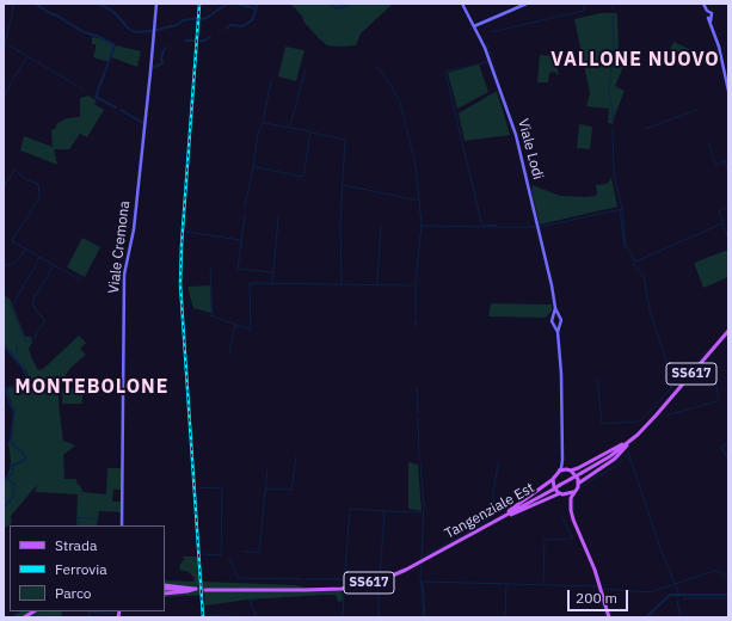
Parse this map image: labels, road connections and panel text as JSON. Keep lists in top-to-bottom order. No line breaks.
{"streets":{"main road":["SS617","Tangenziale Est"],"street":["Viale Lodi","Viale Cremona"]},"districts":["VALLONE NUOVO","MONTEBOLONE"],"legend":["Strada","Ferrovia","Parco"],"scale_bar":"200 m"}
